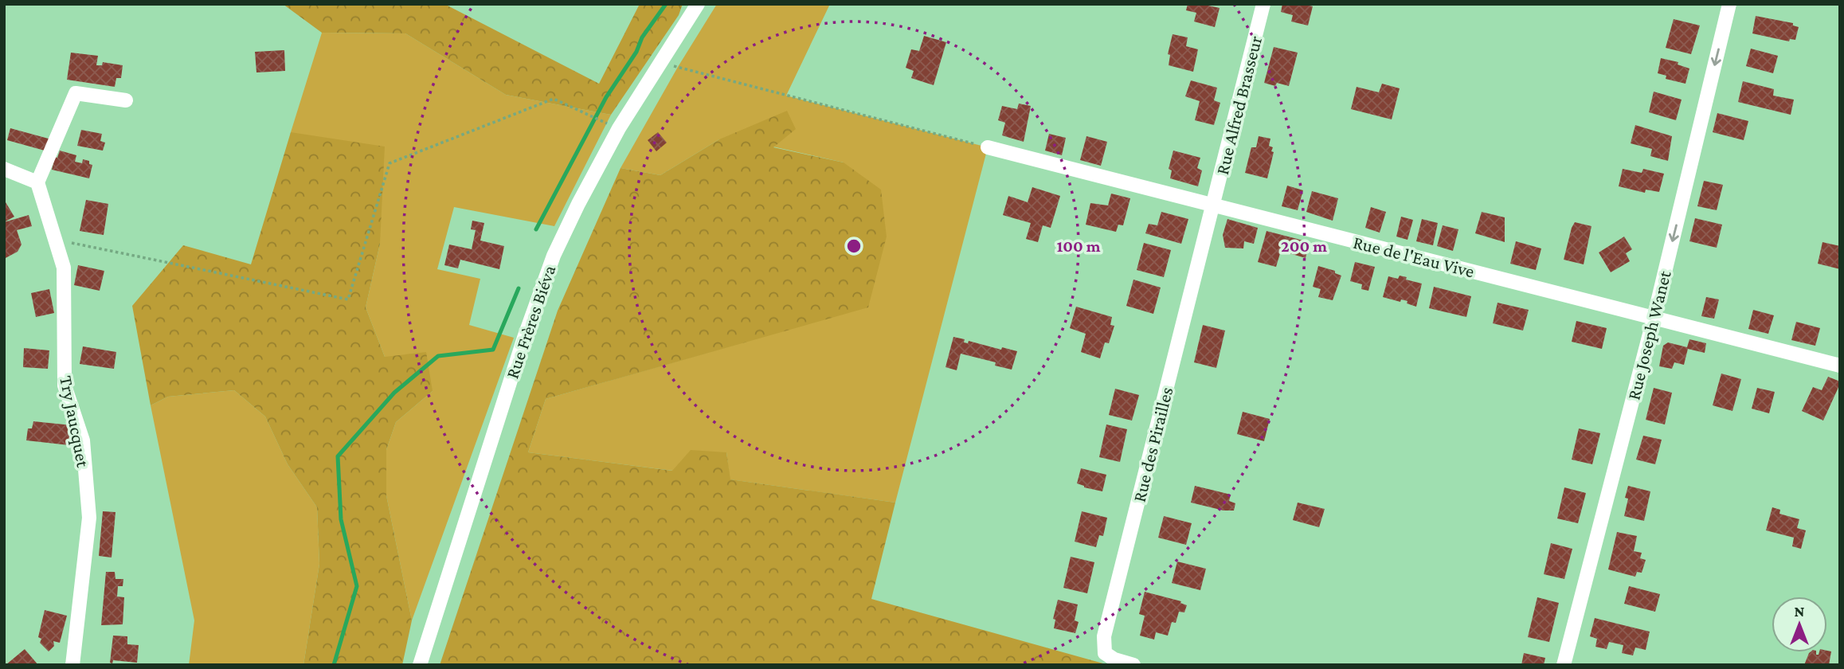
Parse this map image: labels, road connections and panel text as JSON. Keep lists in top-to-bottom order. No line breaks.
{"streets":{"street":["Rue Alfred Brasseur","Rue de l'Eau Vive","Rue Frères Biéva","Rue Joseph Wanet","Try Jaucquet","Rue des Pirailles"]},"crossings":[["Rue Alfred Brasseur","Rue de l'Eau Vive"],["Rue Alfred Brasseur","Rue des Pirailles"],["Rue de l'Eau Vive","Rue Joseph Wanet"],["Rue de l'Eau Vive","Rue des Pirailles"]],"one_way":["Rue Joseph Wanet"],"north":"top","rings":["100 m","200 m"]}
